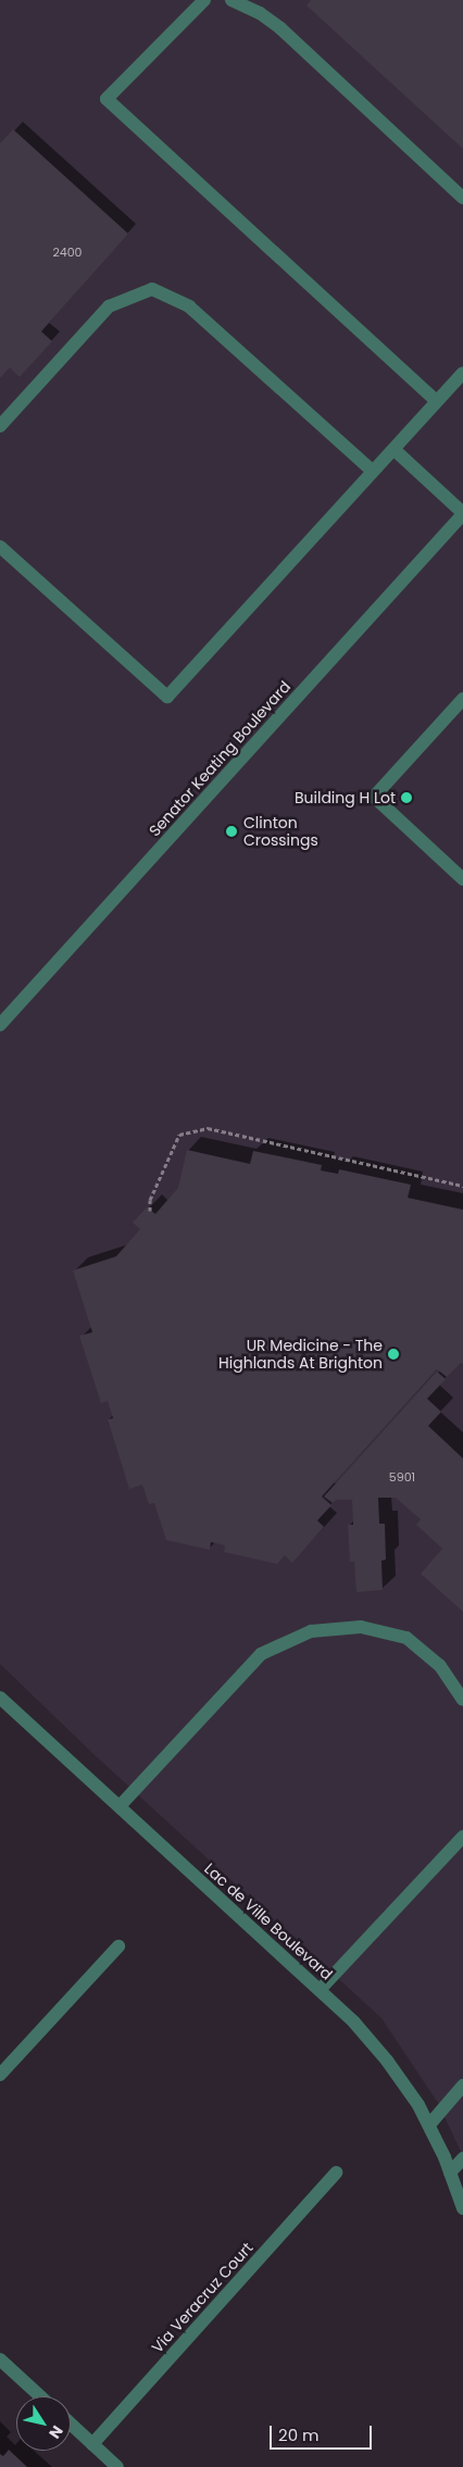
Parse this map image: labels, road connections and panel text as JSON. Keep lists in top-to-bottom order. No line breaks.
{"streets":{"street":["Senator Keating Boulevard","Lac de Ville Boulevard","Via Veracruz Court"]},"places":["Building H Lot","Clinton Crossings","UR Medicine - The Highlands At Brighton"],"house_numbers":["2400","5901"],"scale_bar":"20 m","north":"bottom right"}
